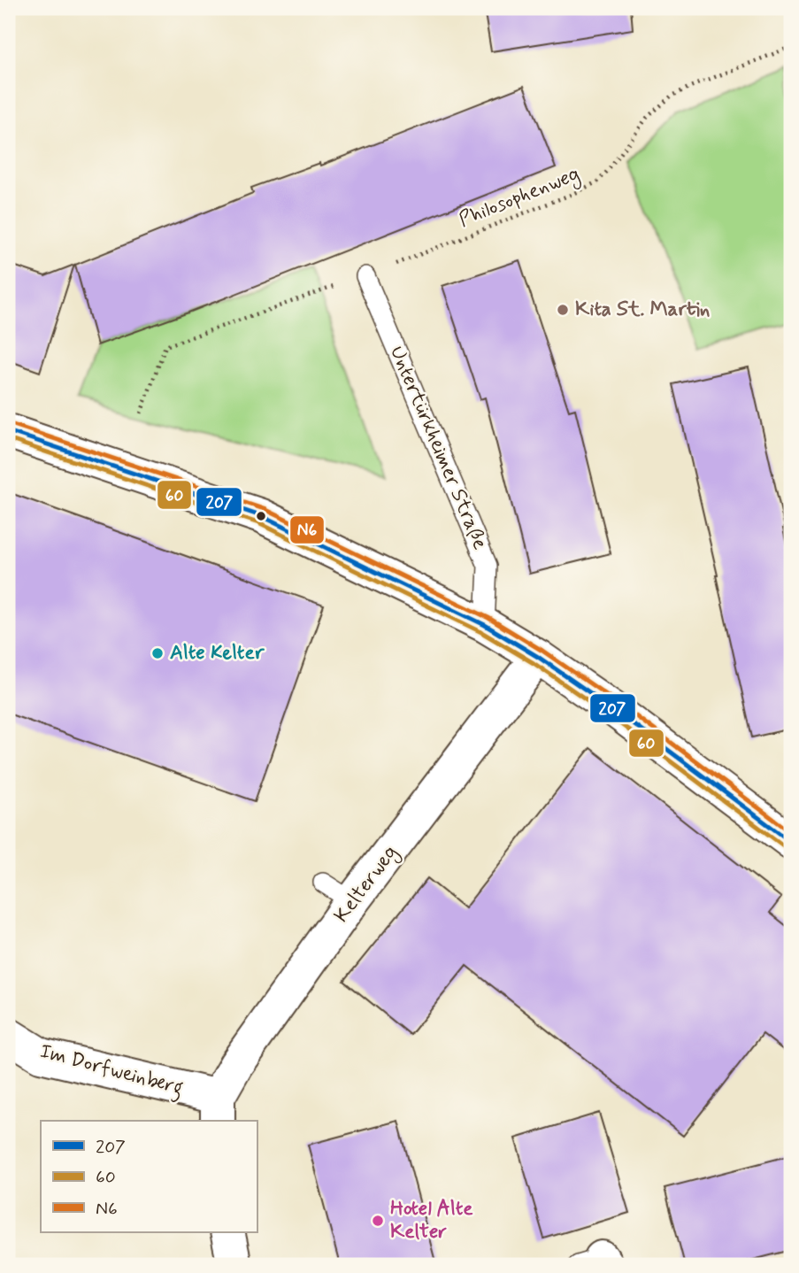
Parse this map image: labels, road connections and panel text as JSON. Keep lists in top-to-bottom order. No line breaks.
{"streets":{"main road":["Kelterweg","Im Dorfweinberg"],"lane":["Untertürkheimer Straße"],"path":["Philosophenweg"]},"crossings":[["Philosophenweg","Untertürkheimer Straße"],["Kelterweg","Im Dorfweinberg"]],"places":["Kita St. Martin","Alte Kelter","Hotel Alte Kelter"],"lines":["transit line N6","transit line 207","transit line 60"],"legend":["207","60","N6"]}
